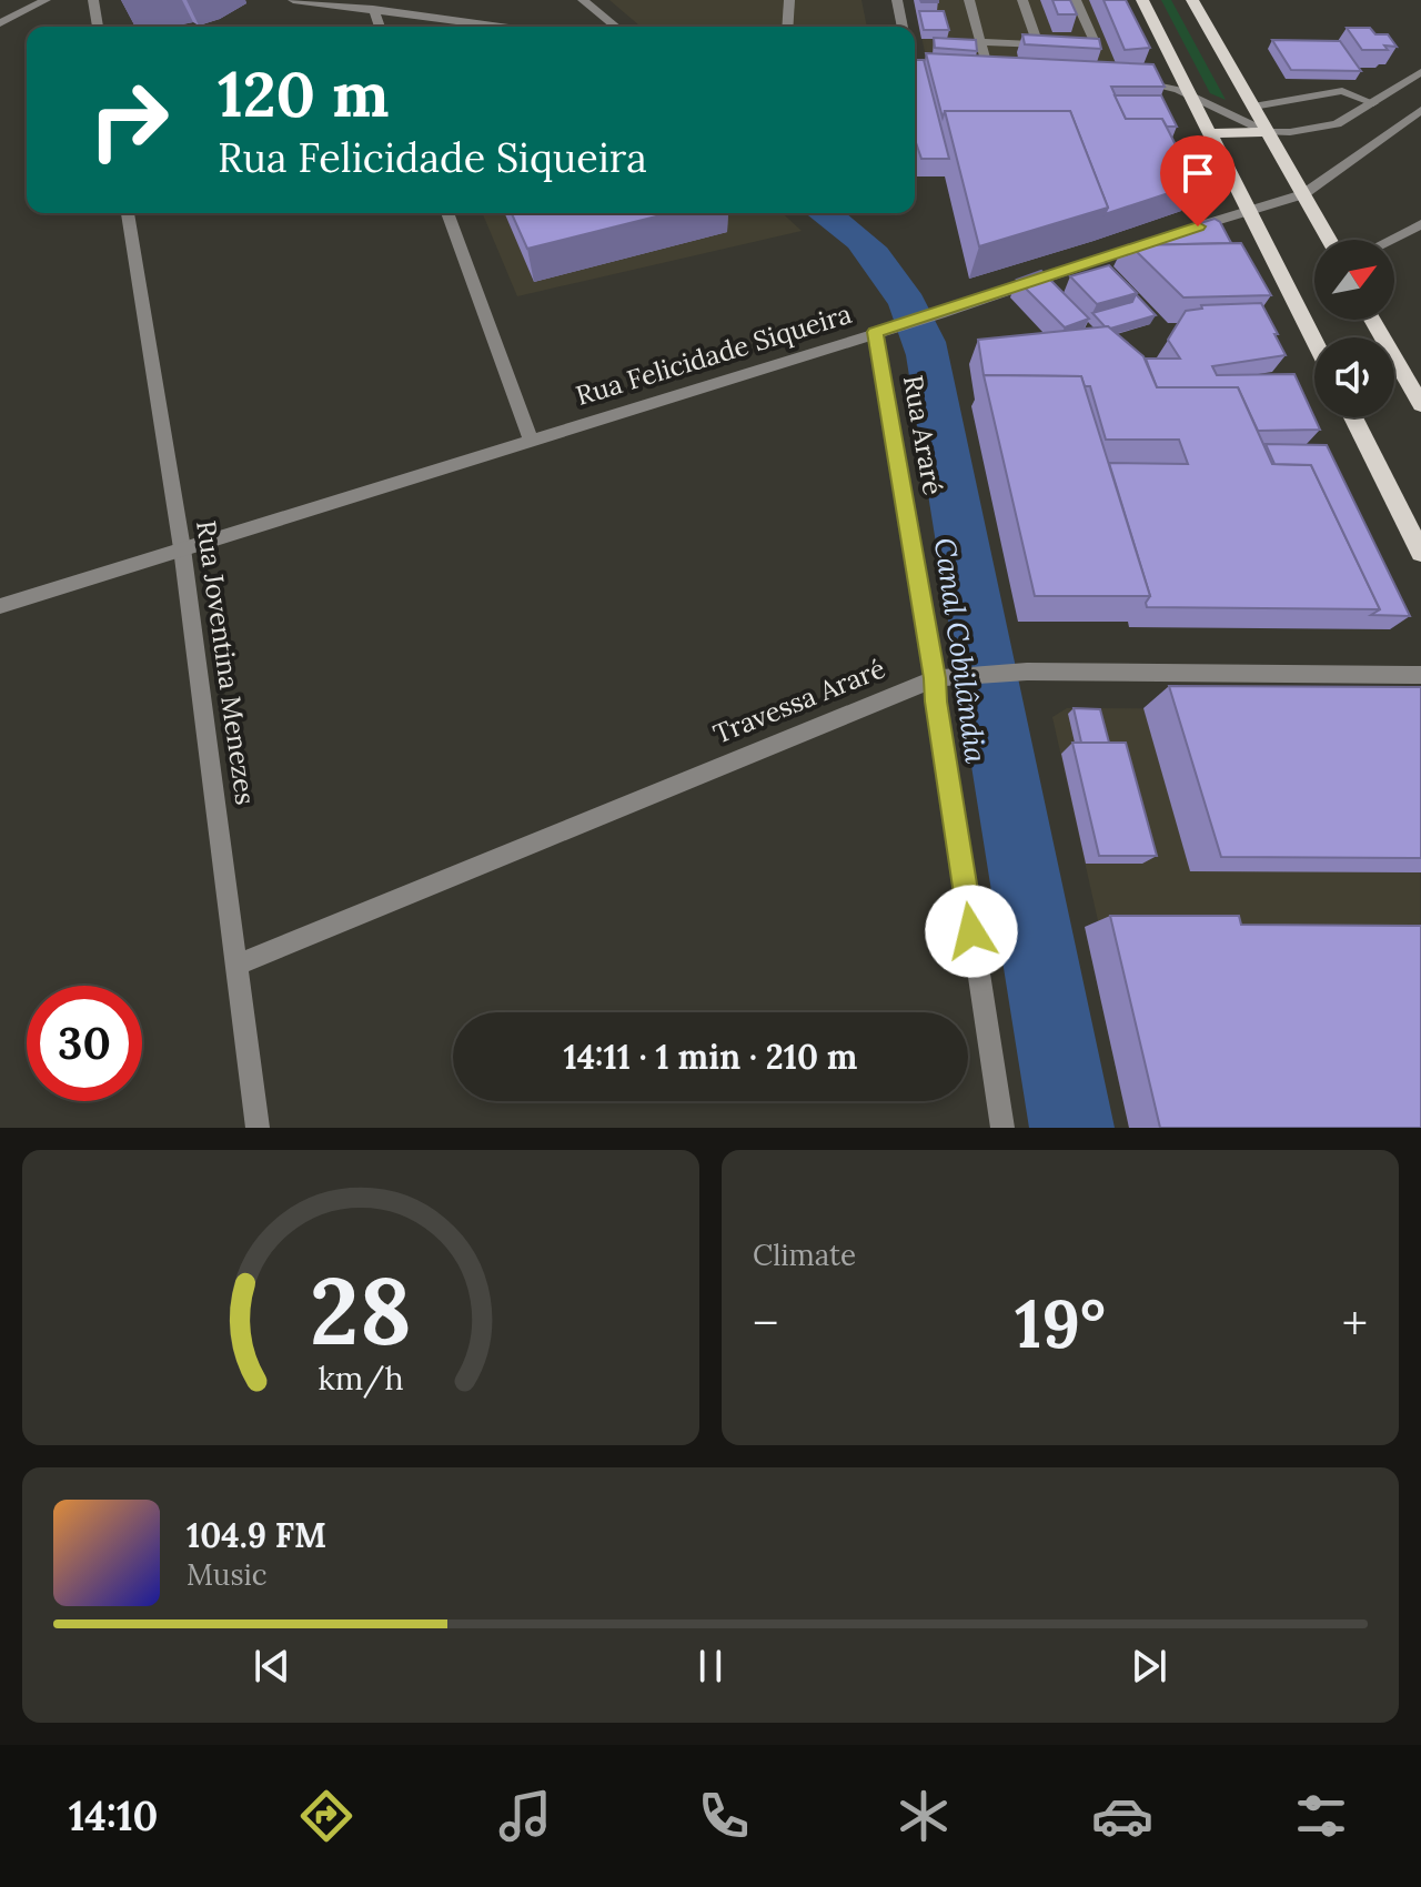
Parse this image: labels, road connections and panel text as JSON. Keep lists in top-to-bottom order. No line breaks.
{"streets":{"street":["Rua Felicidade Siqueira","Rua Araré","Rua Joventina Menezes","Travessa Araré"]},"crossings":[["Rua Felicidade Siqueira","Rua Araré"],["Rua Felicidade Siqueira","Rua Joventina Menezes"],["Rua Araré","Travessa Araré"],["Rua Joventina Menezes","Travessa Araré"]],"water":["Canal Cobilândia"],"north":"top right","page":{"turn":["120 m","Rua Felicidade Siqueira"],"limit":"30","trip":"14:11 · 1 min · 210 m","tile":"Climate","heat":["−","19°","+"],"song":["104.9 FM","Music"],"tabs":"14:10","gauge":["28","km/h"]}}
